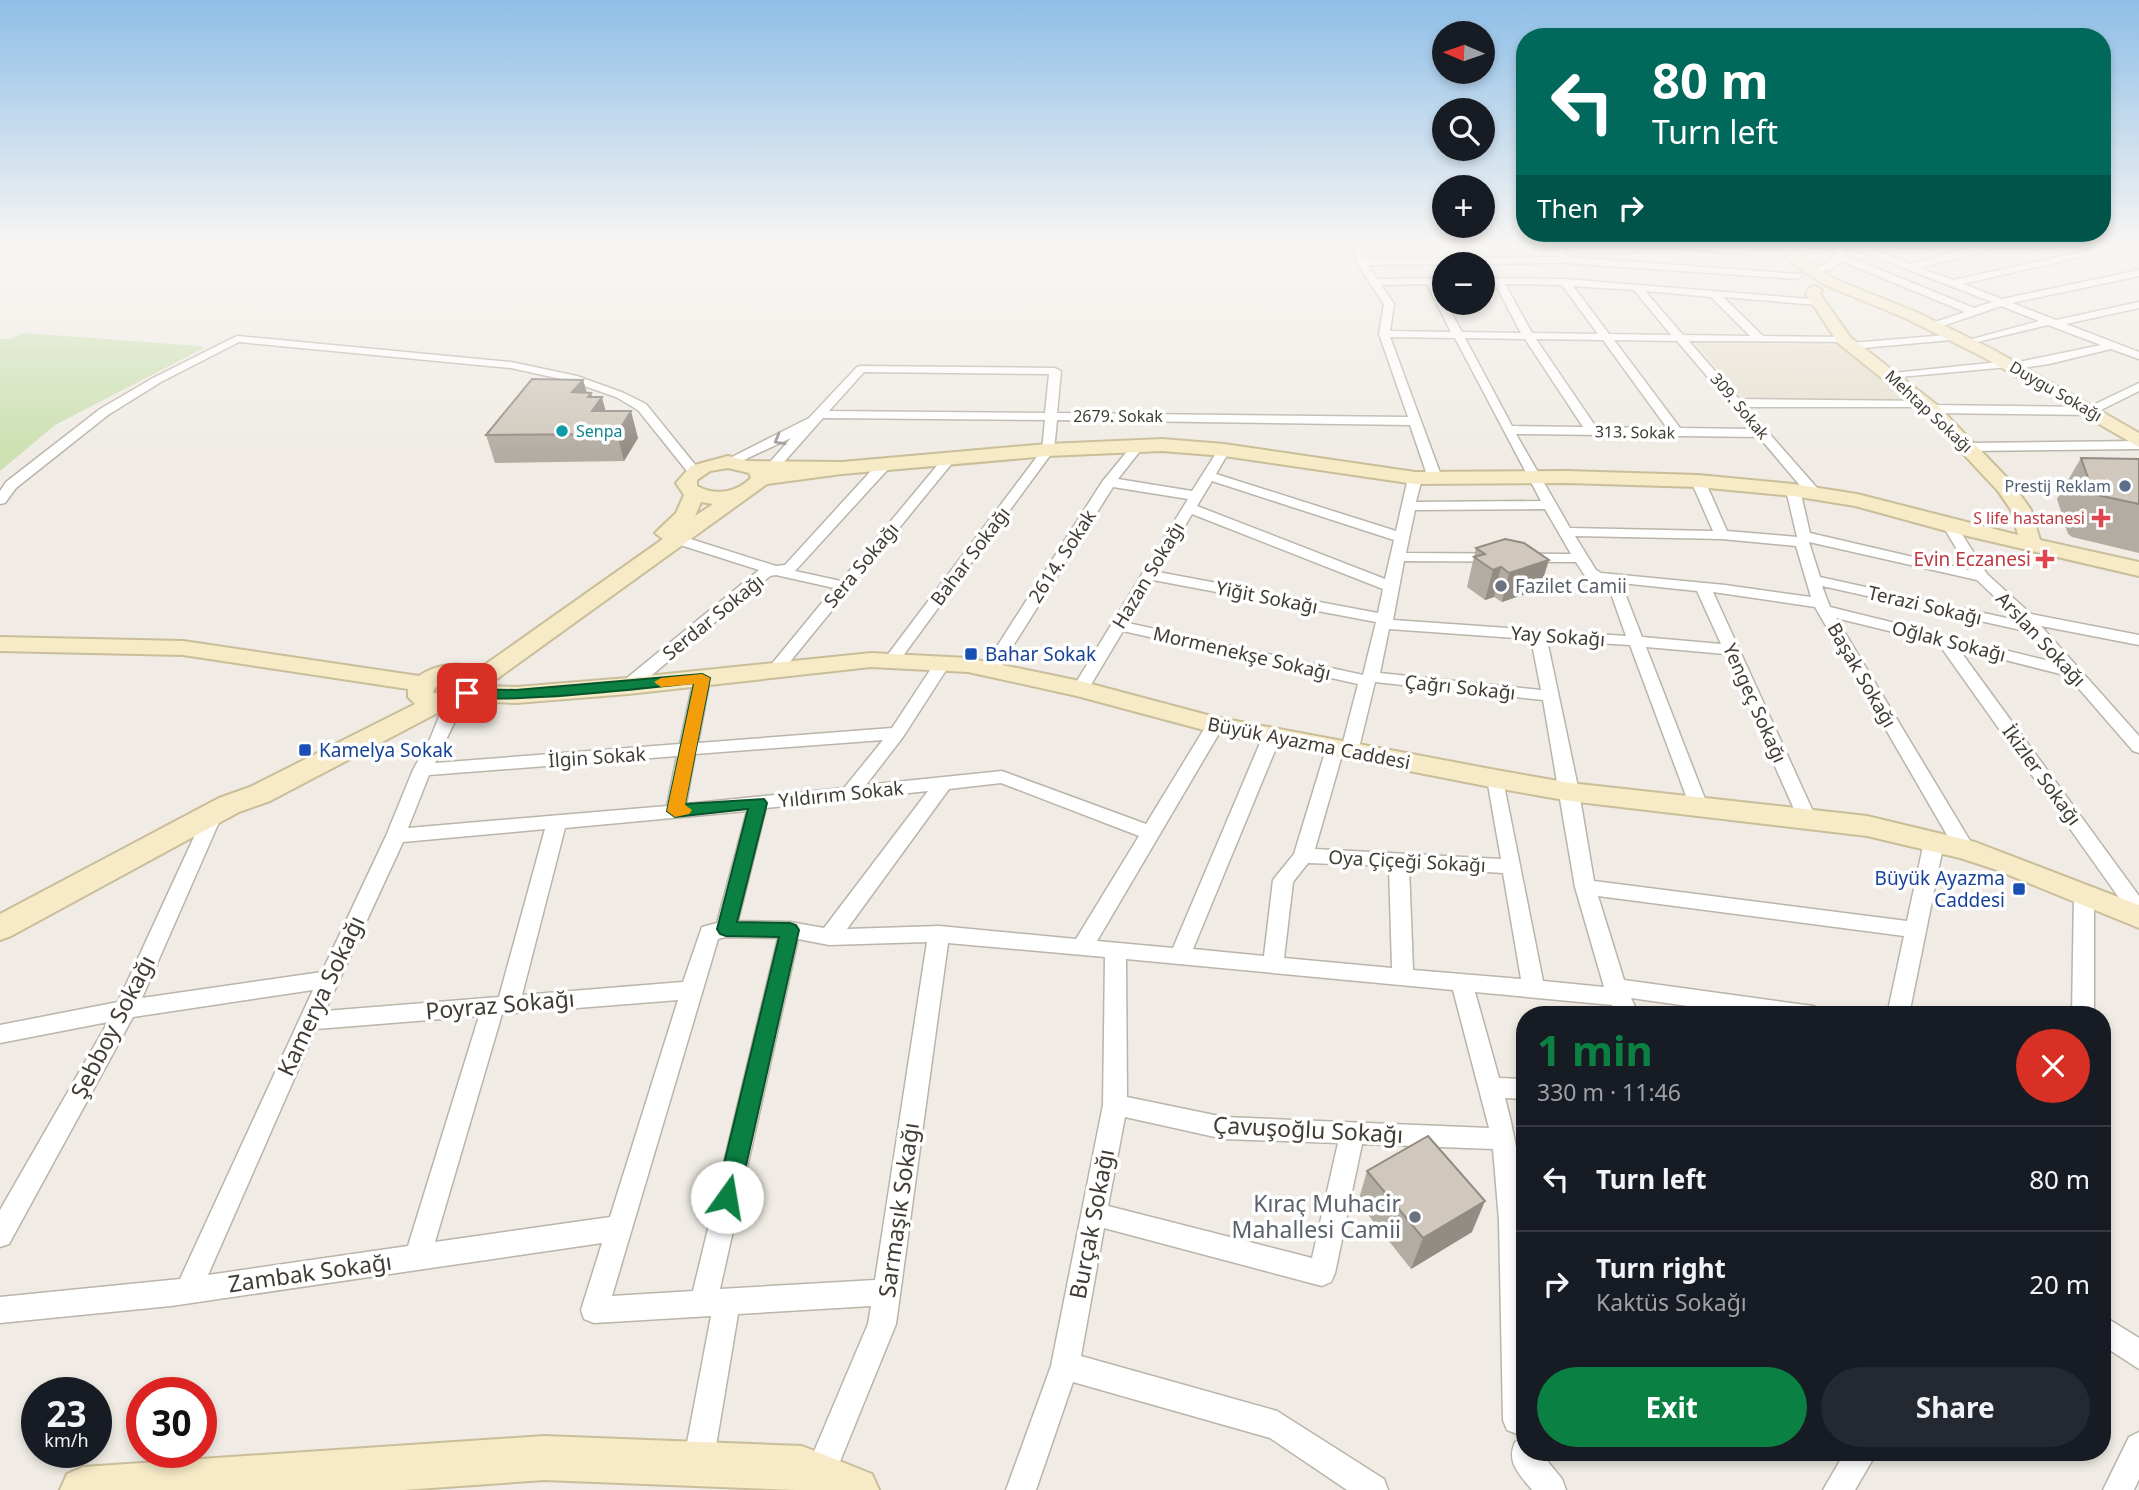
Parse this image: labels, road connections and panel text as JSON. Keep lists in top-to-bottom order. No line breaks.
{"streets":{"street":["Duygu Sokağı","309. Sokak","Mehtap Sokağı","2679. Sokak","313. Sokak","Bahar Sokağı","2614. Sokak","Sera Sokağı","Hazan Sokağı","Yiğit Sokağı","Terazi Sokağı","Serdar Sokağı","Yay Sokağı","Arslan Sokağı","Oğlak Sokağı","Mormenekşe Sokağı","Başak Sokağı","Çağrı Sokağı","Yengeç Sokağı","Büyük Ayazma Caddesi","İlgin Sokak","İkizler Sokağı","Yıldırım Sokak","Oya Çiçeği Sokağı","Kamerya Sokağı","Poyraz Sokağı","Şebboy Sokağı","Çavuşoğlu Sokağı","Sarmaşık Sokağı","Burçak Sokağı","Zambak Sokağı"]},"crossings":[["309. Sokak","313. Sokak"],["Bahar Sokağı","Büyük Ayazma Caddesi"],["2614. Sokak","Hazan Sokağı"],["2614. Sokak","Büyük Ayazma Caddesi"],["Sera Sokağı","Büyük Ayazma Caddesi"],["Hazan Sokağı","Yiğit Sokağı"],["Hazan Sokağı","Mormenekşe Sokağı"],["Hazan Sokağı","Büyük Ayazma Caddesi"],["Yiğit Sokağı","Yay Sokağı"],["Terazi Sokağı","Arslan Sokağı"],["Terazi Sokağı","Başak Sokağı"],["Serdar Sokağı","Büyük Ayazma Caddesi"],["Yay Sokağı","Yengeç Sokağı"],["Arslan Sokağı","Oğlak Sokağı"],["Oğlak Sokağı","Başak Sokağı"],["Oğlak Sokağı","Yengeç Sokağı"],["Oğlak Sokağı","İkizler Sokağı"],["Mormenekşe Sokağı","Çağrı Sokağı"],["Başak Sokağı","Büyük Ayazma Caddesi"],["Yengeç Sokağı","Büyük Ayazma Caddesi"],["Büyük Ayazma Caddesi","Kamerya Sokağı"],["İlgin Sokak","Kamerya Sokağı"],["Yıldırım Sokak","Kamerya Sokağı"],["Kamerya Sokağı","Poyraz Sokağı"],["Kamerya Sokağı","Zambak Sokağı"],["Çavuşoğlu Sokağı","Burçak Sokağı"]],"places":{"other":["Senpa","Prestij Reklam","Fazilet Camii","Kıraç Muhacir Mahallesi Camii"],"health":["S life hastanesi","Evin Eczanesi"],"transit":["Bahar Sokak","Kamelya Sokak","Büyük Ayazma Caddesi"]},"north":"left","page":{"map_buttons":["+","−"],"turn":["80 m","Turn left"],"then":"Then","heading":["1 min","330 m · 11:46"],"list":[{"name":"Turn left","value":"80 m"},{"name":"Turn right","note":"Kaktüs Sokağı","value":"20 m"}],"buttons":["Exit","Share"],"speed":"23 km/h","limit":"30"}}
